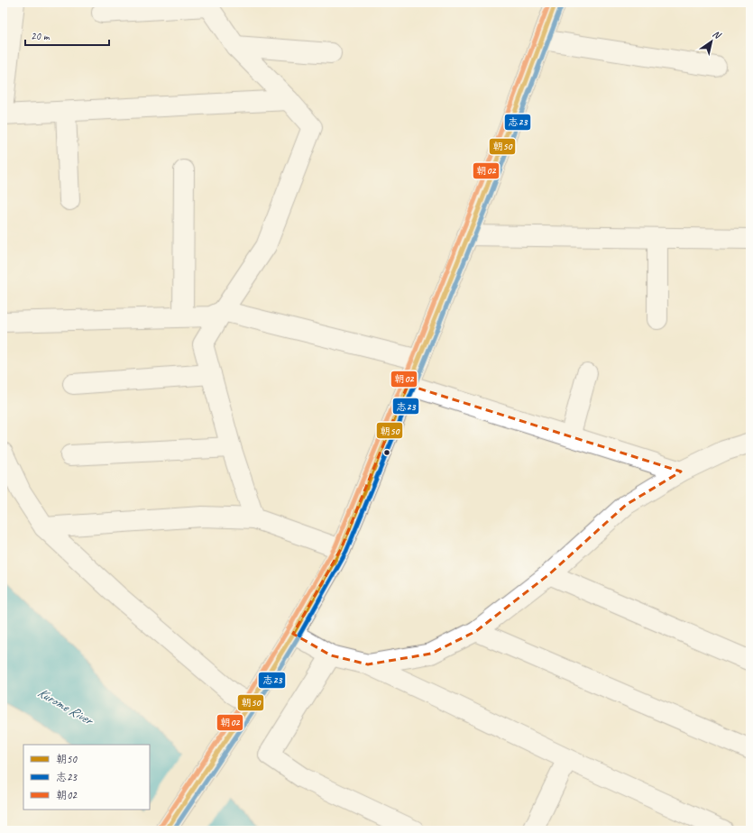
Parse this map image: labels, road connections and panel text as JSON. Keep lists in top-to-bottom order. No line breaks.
{"water":["Kurome River"],"lines":["transit line 朝50","transit line 朝02","transit line 志23"],"legend":["朝50","志23","朝02"],"scale_bar":"20 m","north":"top right"}
